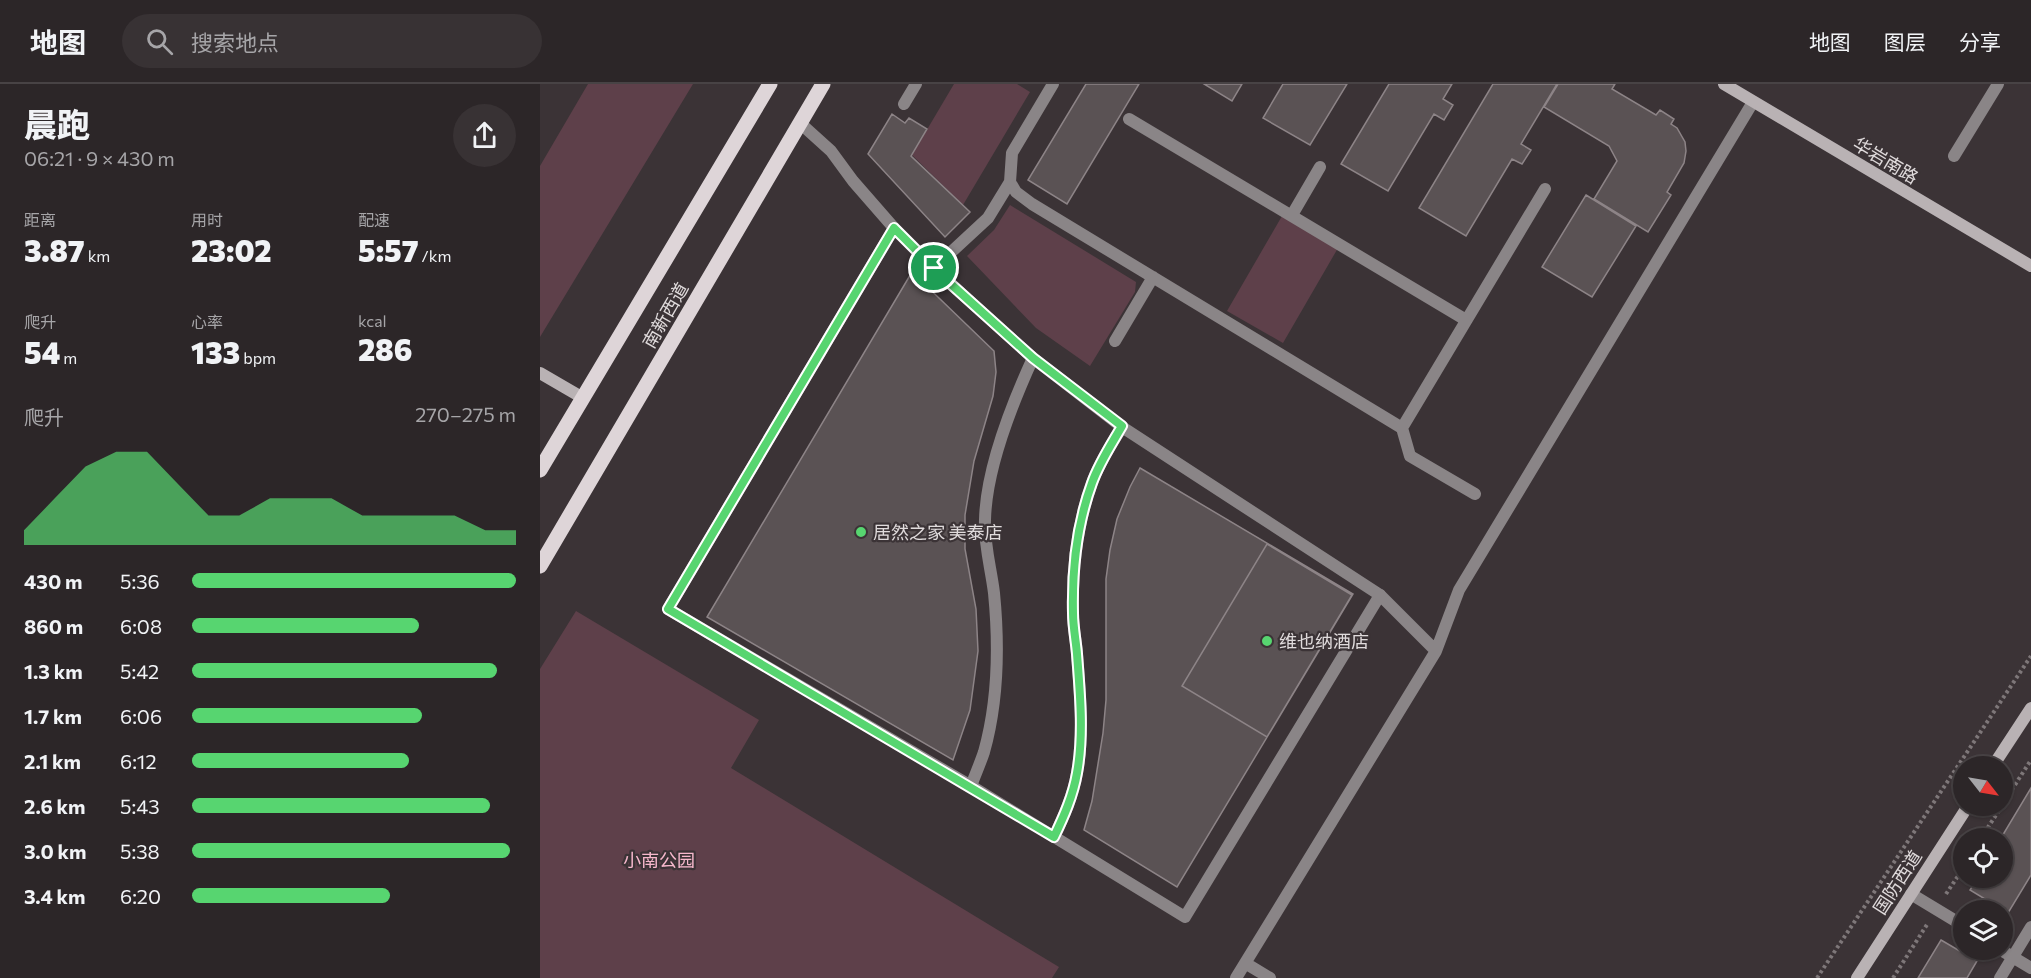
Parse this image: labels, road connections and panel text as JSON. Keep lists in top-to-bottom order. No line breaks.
{"streets":{"main road":["南新西道"],"street":["华岩南路","国防西道"]},"parks":["小南公园"],"places":["居然之家 美泰店","维也纳酒店"],"north":"bottom right","page":{"header":"地图","search":"搜索地点","nav":["地图","图层","分享"],"heading":["晨跑","06:21 · 9 × 430 m"],"stats":[["距离","3.87 km"],["用时","23:02"],["配速","5:57 /km"],["爬升","54 m"],["心率","133 bpm"],["kcal","286"]],"chart":["爬升","270–275 m"],"list":[{"name":"430 m","note":"5:36"},{"name":"860 m","note":"6:08"},{"name":"1.3 km","note":"5:42"},{"name":"1.7 km","note":"6:06"},{"name":"2.1 km","note":"6:12"},{"name":"2.6 km","note":"5:43"},{"name":"3.0 km","note":"5:38"},{"name":"3.4 km","note":"6:20"}]}}
